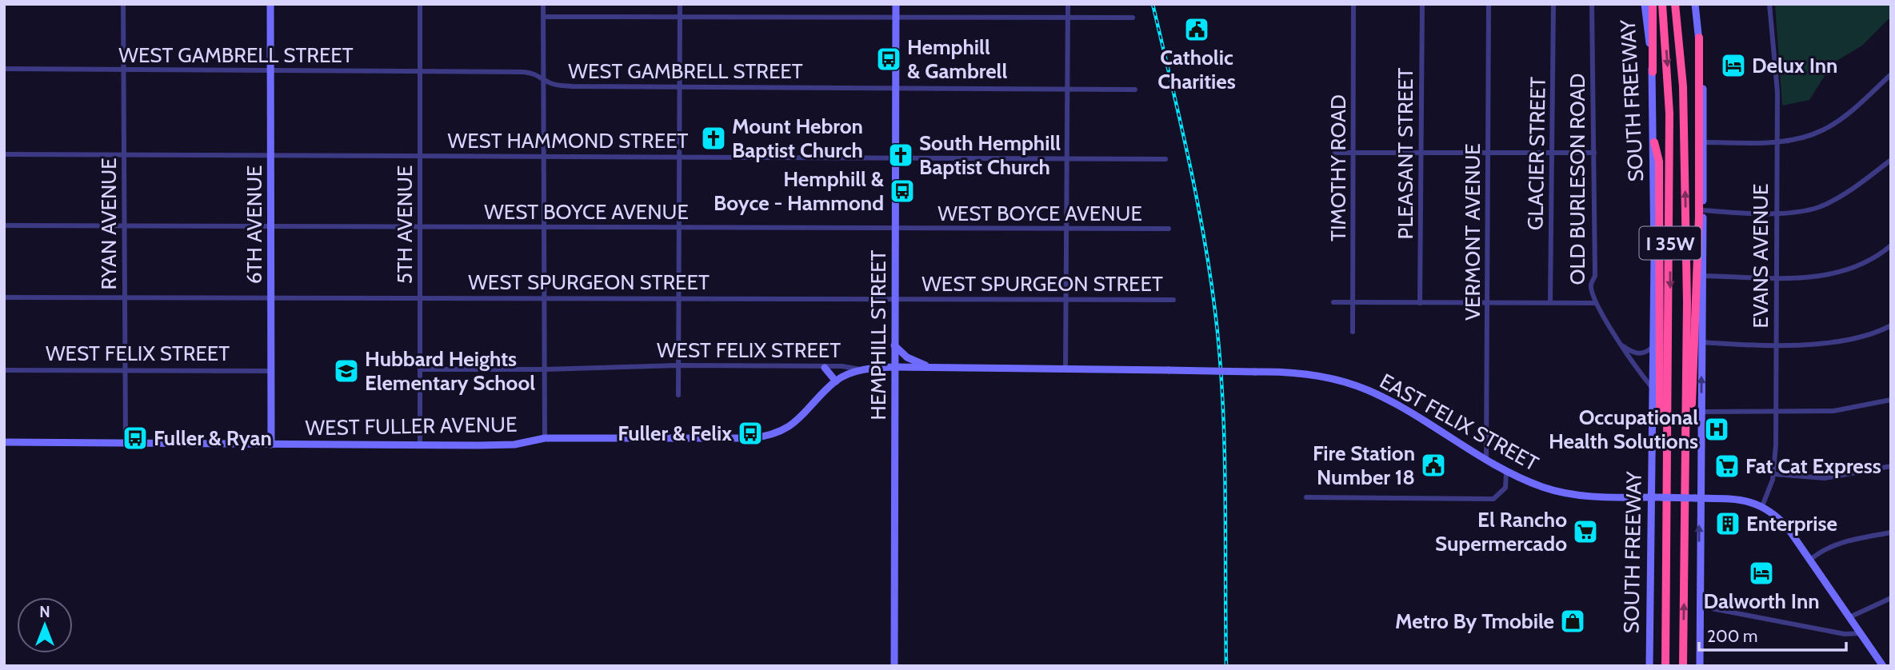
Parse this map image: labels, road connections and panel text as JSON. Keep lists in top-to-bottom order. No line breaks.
{"streets":{"highway":["SOUTH FREEWAY","I 35W"],"street":["WEST GAMBRELL STREET","WEST HAMMOND STREET","PLEASANT STREET","GLACIER STREET","TIMOTHY ROAD","OLD BURLESON ROAD","WEST BOYCE AVENUE","RYAN AVENUE","6TH AVENUE","5TH AVENUE","VERMONT AVENUE","EVANS AVENUE","WEST SPURGEON STREET","HEMPHILL STREET","WEST FELIX STREET","EAST FELIX STREET","WEST FULLER AVENUE"]},"crossings":[["WEST GAMBRELL STREET","RYAN AVENUE"],["WEST GAMBRELL STREET","6TH AVENUE"],["WEST GAMBRELL STREET","5TH AVENUE"],["WEST GAMBRELL STREET","HEMPHILL STREET"],["SOUTH FREEWAY","OLD BURLESON ROAD"],["SOUTH FREEWAY","EAST FELIX STREET"],["WEST HAMMOND STREET","RYAN AVENUE"],["WEST HAMMOND STREET","6TH AVENUE"],["WEST HAMMOND STREET","5TH AVENUE"],["WEST HAMMOND STREET","HEMPHILL STREET"],["WEST BOYCE AVENUE","RYAN AVENUE"],["WEST BOYCE AVENUE","6TH AVENUE"],["WEST BOYCE AVENUE","5TH AVENUE"],["WEST BOYCE AVENUE","HEMPHILL STREET"],["RYAN AVENUE","WEST SPURGEON STREET"],["RYAN AVENUE","WEST FELIX STREET"],["RYAN AVENUE","WEST FULLER AVENUE"],["6TH AVENUE","WEST SPURGEON STREET"],["6TH AVENUE","WEST FELIX STREET"],["6TH AVENUE","WEST FULLER AVENUE"],["5TH AVENUE","WEST SPURGEON STREET"],["5TH AVENUE","WEST FELIX STREET"],["5TH AVENUE","WEST FULLER AVENUE"],["VERMONT AVENUE","EAST FELIX STREET"],["EVANS AVENUE","EAST FELIX STREET"],["WEST SPURGEON STREET","HEMPHILL STREET"],["HEMPHILL STREET","WEST FELIX STREET"],["WEST FELIX STREET","EAST FELIX STREET"],["WEST FELIX STREET","WEST FULLER AVENUE"]],"places":{"public building":["Catholic Charities","Fire Station Number 18"],"bus stop":["Hemphill & Gambrell","Hemphill & Boyce - Hammond","Fuller & Felix","Fuller & Ryan"],"hotel":["Delux Inn","Dalworth Inn"],"church":["Mount Hebron Baptist Church","South Hemphill Baptist Church"],"school or university":["Hubbard Heights Elementary School"],"hospital":["Occupational Health Solutions"],"supermarket":["Fat Cat Express","El Rancho Supermercado"],"building":["Enterprise"],"shop":["Metro By Tmobile"]},"scale_bar":"200 m","north":"top"}
